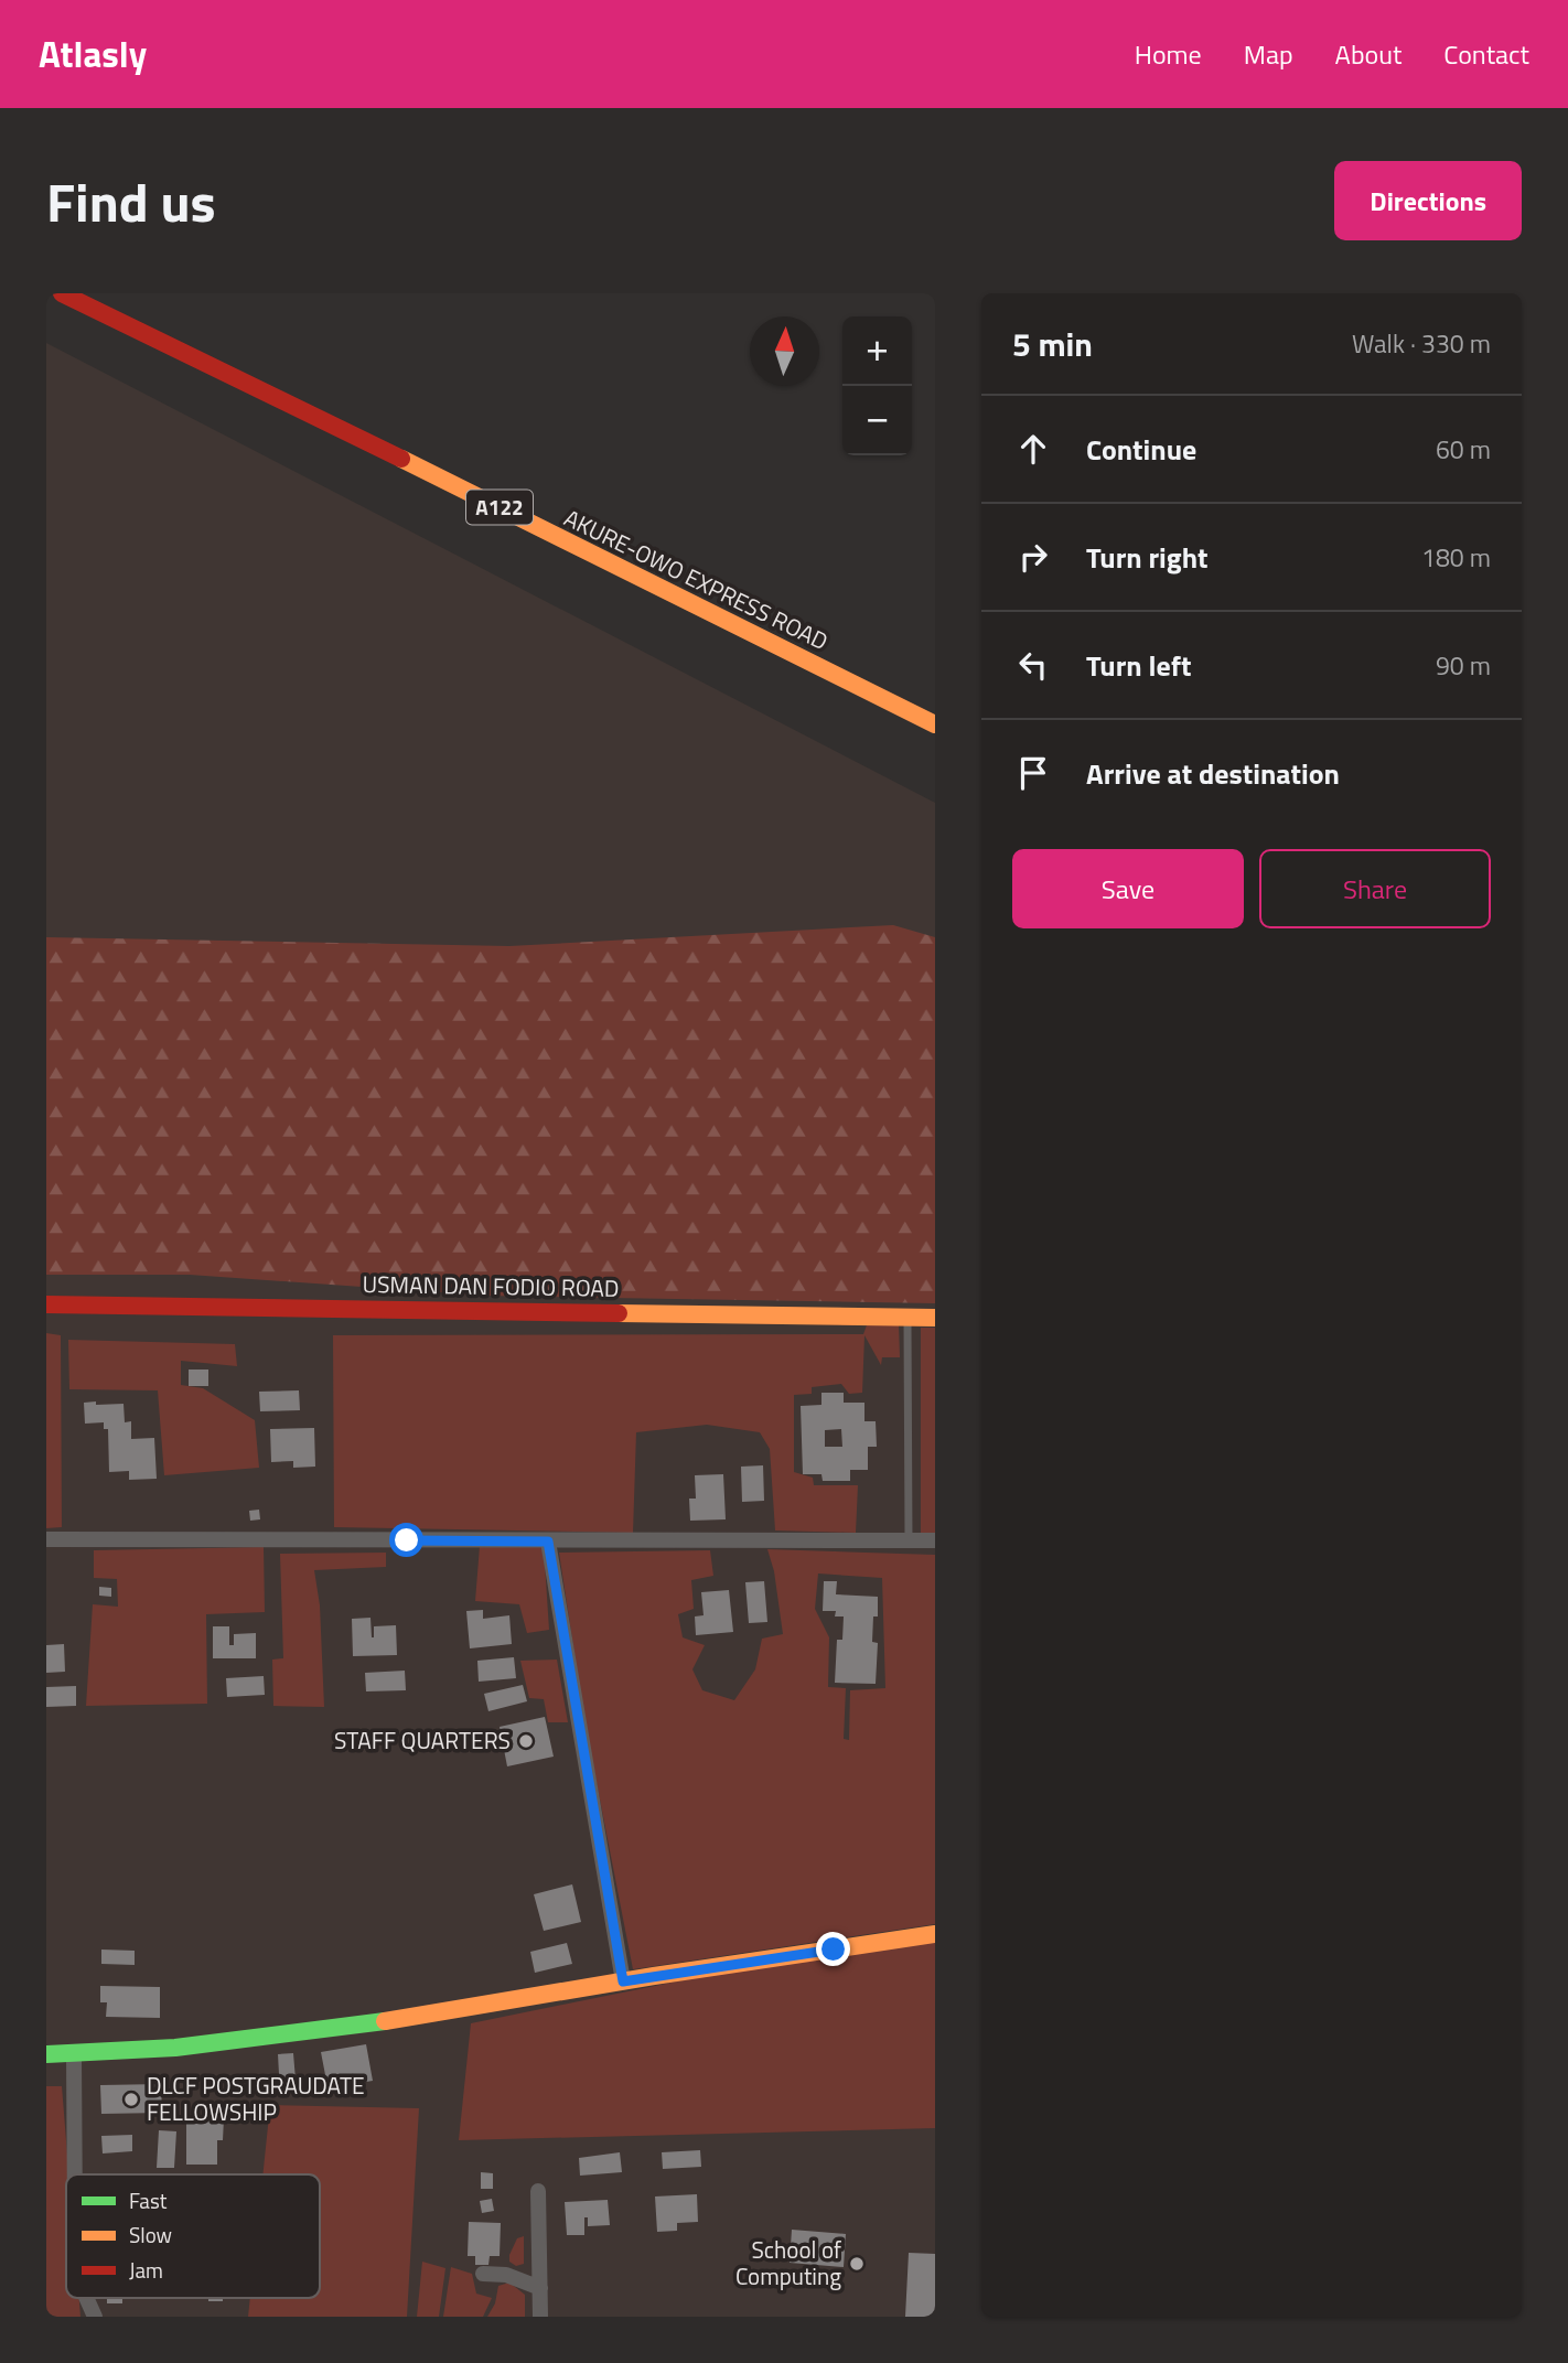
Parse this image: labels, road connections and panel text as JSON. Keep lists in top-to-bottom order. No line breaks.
{"streets":{"main road":["A122","AKURE-OWO EXPRESS ROAD","USMAN DAN FODIO ROAD"]},"places":["STAFF QUARTERS","DLCF POSTGRAUDATE FELLOWSHIP","School of Computing"],"legend":["Fast","Slow","Jam"],"north":"top","page":{"header":"Atlasly","nav":["Home","Map","About","Contact"],"title":"Find us","buttons":["Directions",["Save","Share"]],"heading":["5 min","Walk · 330 m"],"map_buttons":["+","−"],"list":[["Continue","60 m"],["Turn right","180 m"],["Turn left","90 m"],"Arrive at destination"]}}
